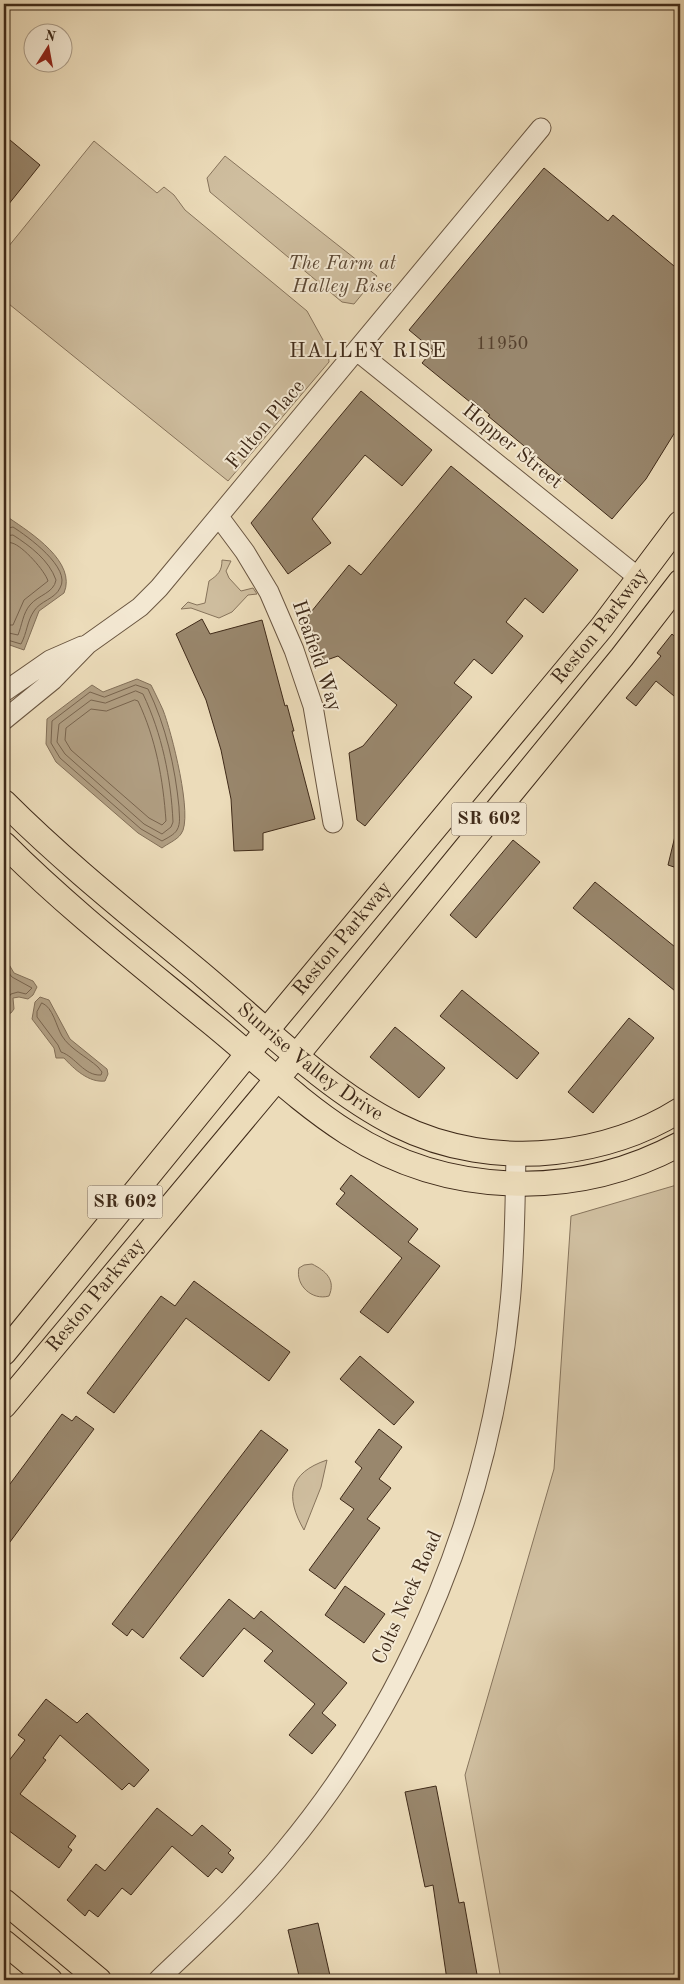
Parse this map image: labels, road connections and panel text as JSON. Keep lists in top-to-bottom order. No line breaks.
{"streets":{"main road":["Reston Parkway","SR 602","Sunrise Valley Drive"],"street":["Fulton Place","Hopper Street","Heafield Way","Colts Neck Road"]},"crossings":[["Fulton Place","Hopper Street"],["Fulton Place","Heafield Way"],["Hopper Street","Reston Parkway"],["Reston Parkway","Sunrise Valley Drive"],["Sunrise Valley Drive","Colts Neck Road"]],"districts":["HALLEY RISE"],"parks":["The Farm at Halley Rise"],"house_numbers":["11950"],"north":"top"}
